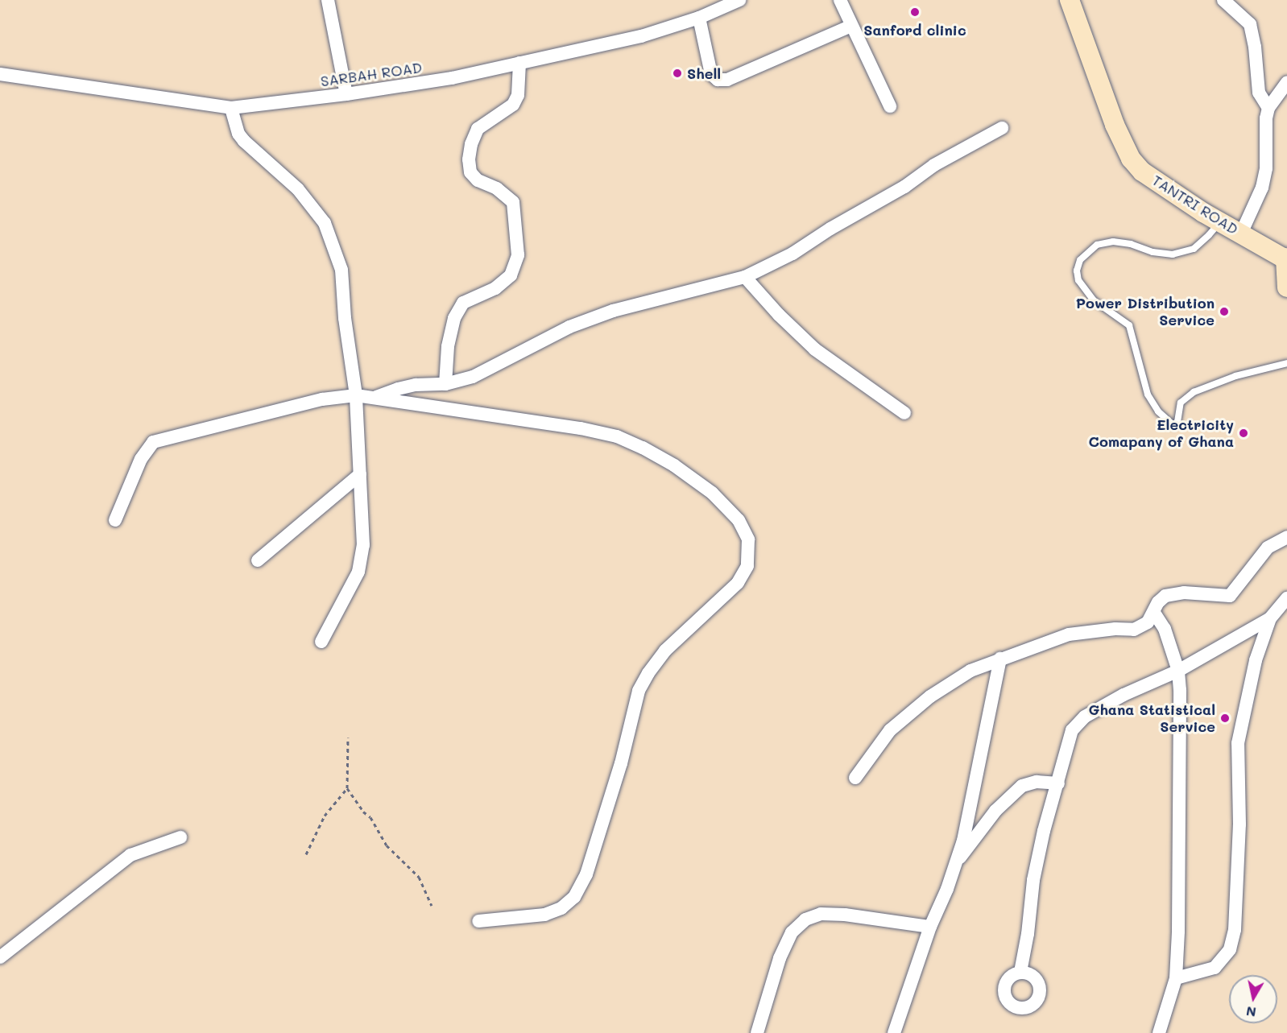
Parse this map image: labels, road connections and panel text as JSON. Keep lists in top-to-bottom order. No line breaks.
{"streets":{"street":["SARBAH ROAD","TANTRI ROAD"]},"places":["Sanford clinic","Shell","Power Distribution Service","Electricity Comapany of Ghana","Ghana Statistical Service"],"north":"bottom"}
